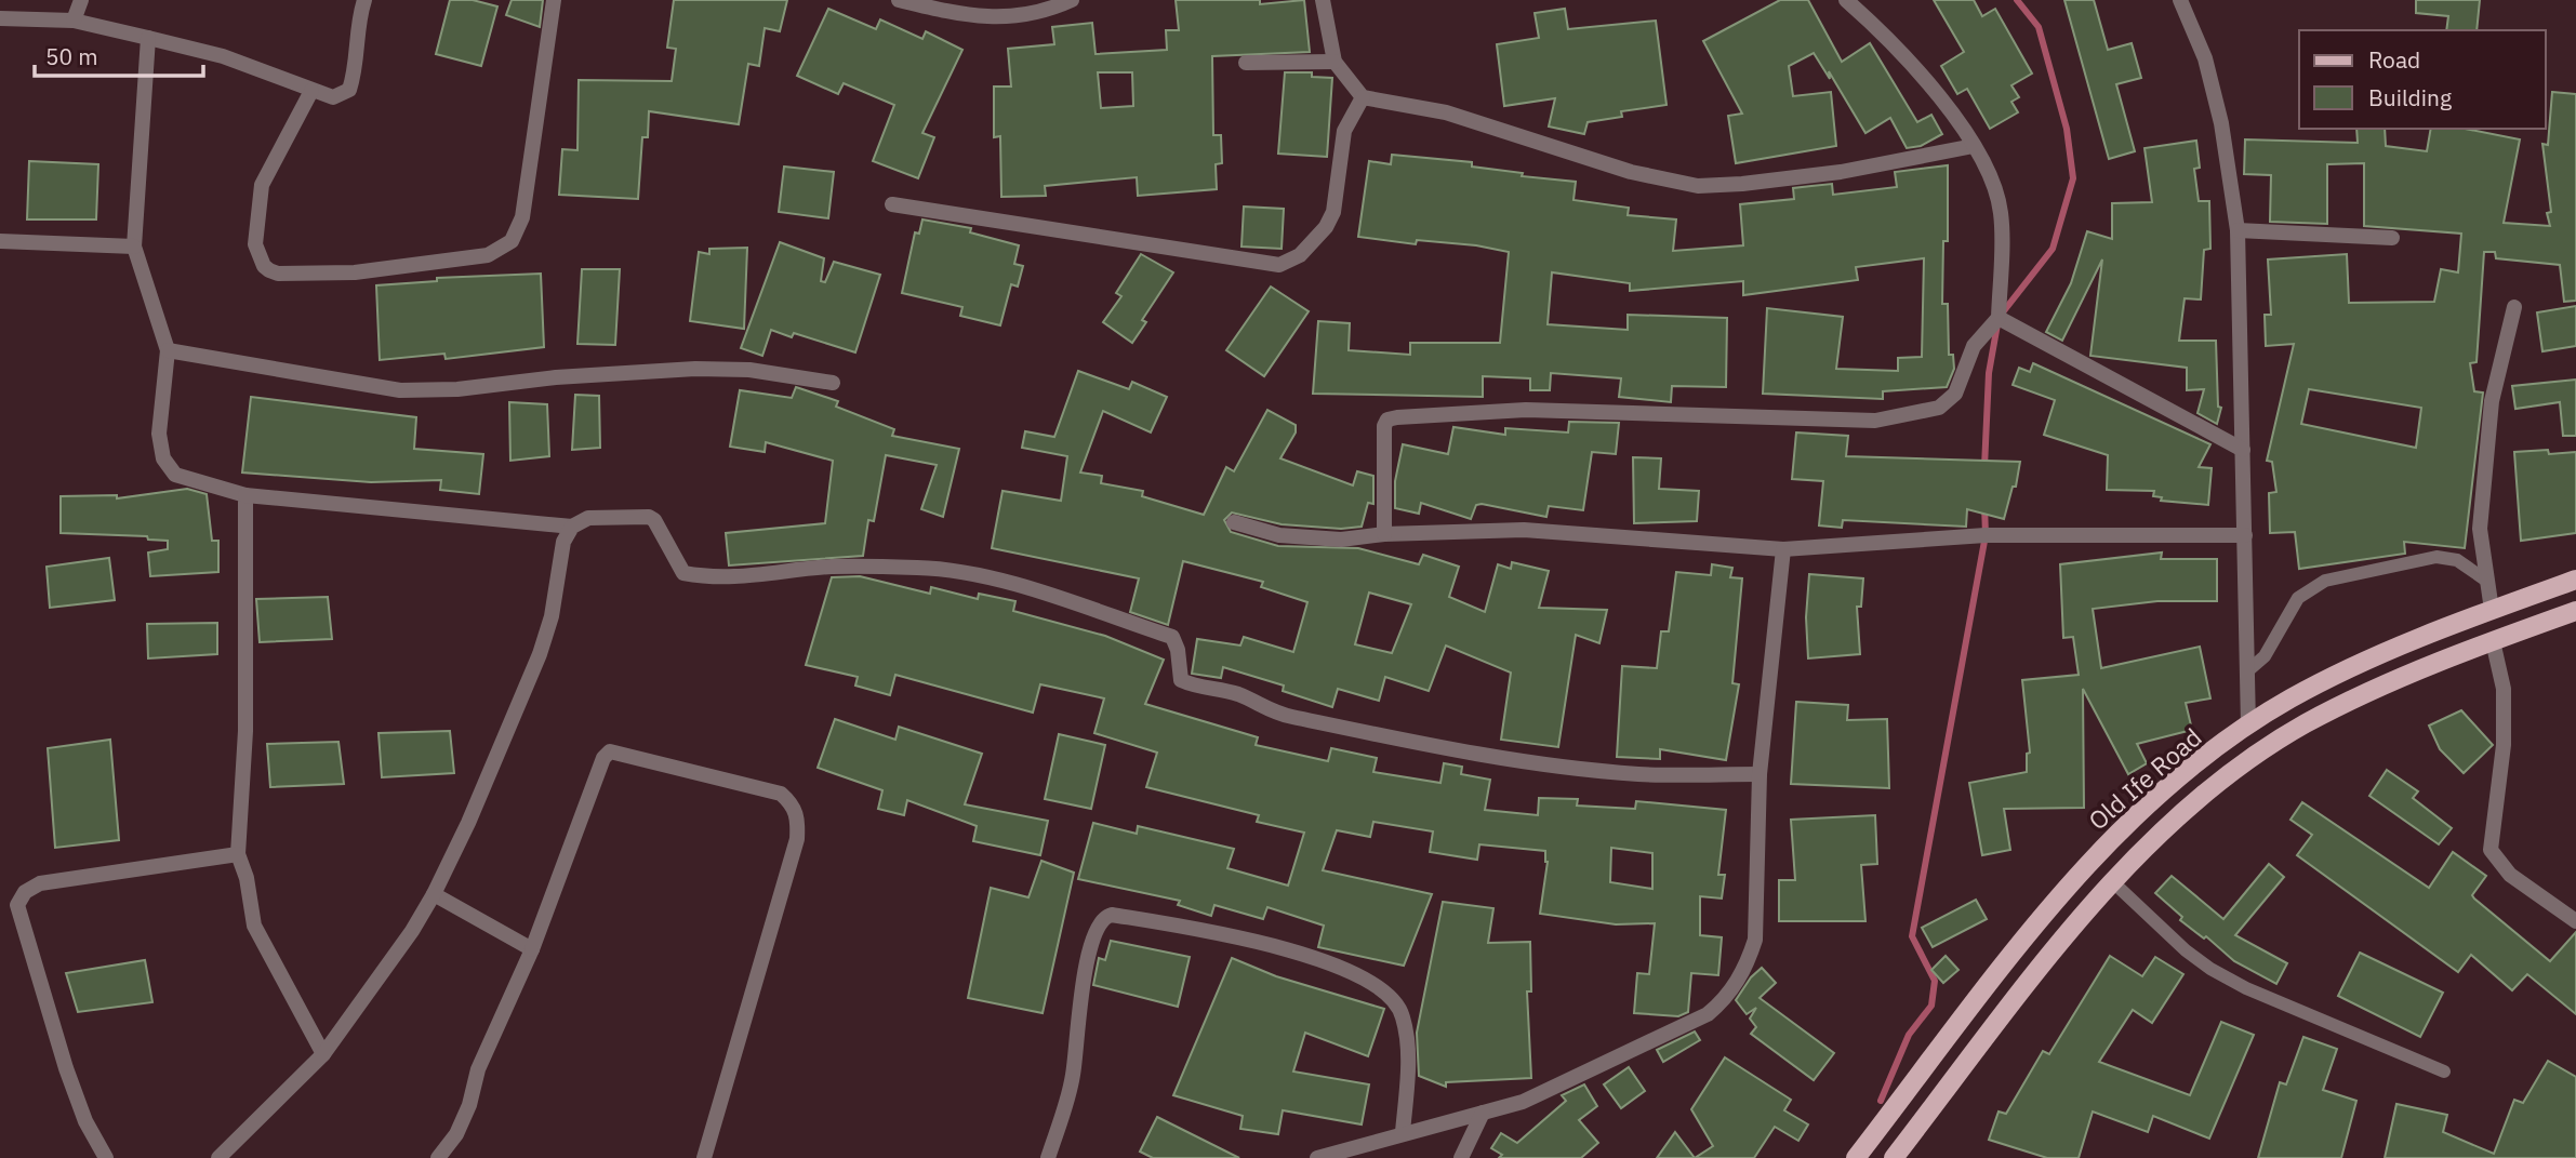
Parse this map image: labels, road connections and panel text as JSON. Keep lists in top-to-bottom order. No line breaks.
{"streets":{"main road":["Old Ife Road"]},"legend":["Road","Building"],"scale_bar":"50 m"}
